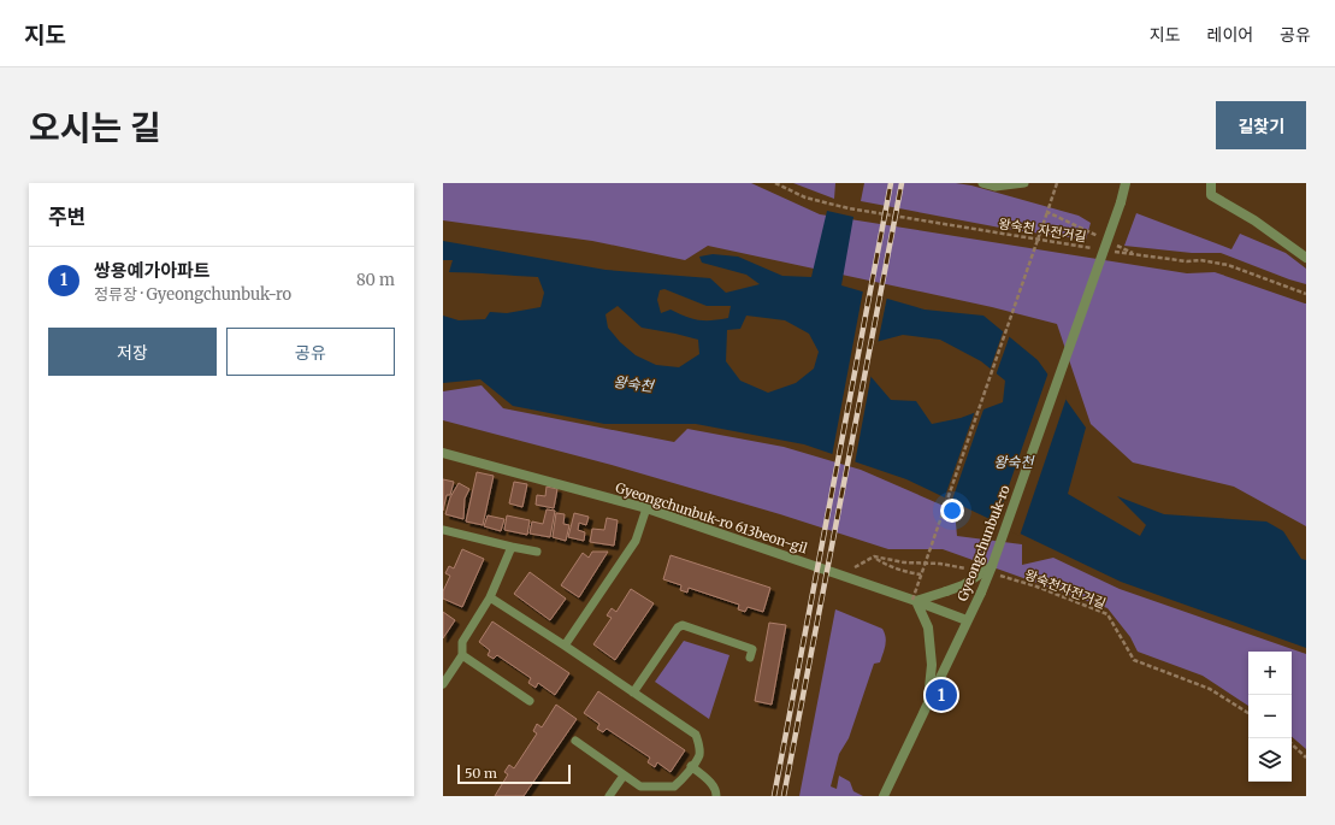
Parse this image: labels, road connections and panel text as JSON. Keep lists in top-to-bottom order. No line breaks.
{"streets":{"street":["Gyeongchunbuk-ro 613beon-gil","Gyeongchunbuk-ro"],"path":["왕숙천 자전거길","왕숙천자전거길"]},"crossings":[["Gyeongchunbuk-ro 613beon-gil","Gyeongchunbuk-ro"]],"water":["왕숙천"],"scale_bar":"50 m","page":{"header":"지도","nav":["지도","레이어","공유"],"title":"오시는 길","buttons":["길찾기",["저장","공유"]],"heading":"주변","list":[{"mark":"1","name":"쌍용예가아파트","note":"정류장 · Gyeongchunbuk-ro","value":"80 m"}],"map_buttons":["+","−"],"pins":"1","scale":"50 m"}}
